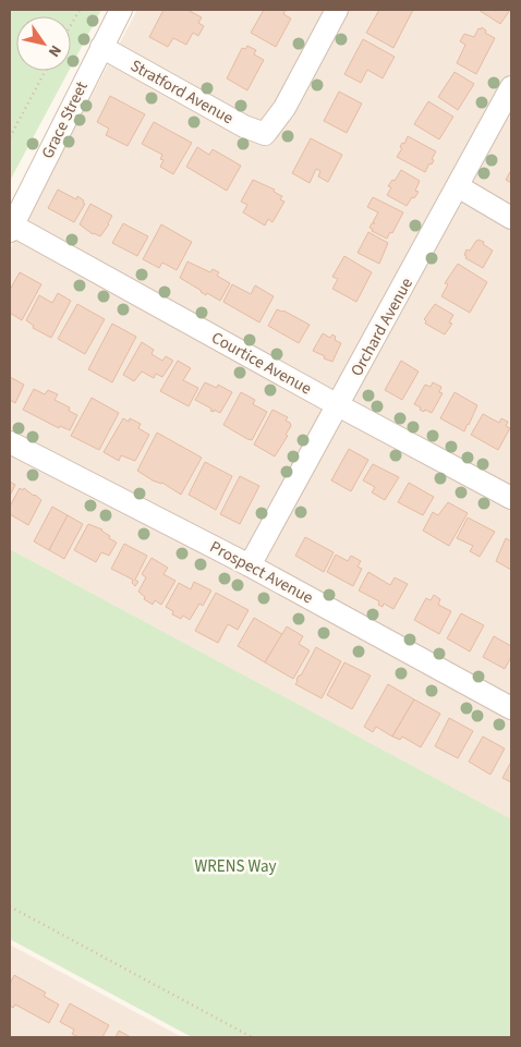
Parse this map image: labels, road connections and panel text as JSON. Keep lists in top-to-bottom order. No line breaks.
{"streets":{"street":["Stratford Avenue","Grace Street","Orchard Avenue","Courtice Avenue","Prospect Avenue"]},"crossings":[["Stratford Avenue","Grace Street"],["Grace Street","Courtice Avenue"],["Orchard Avenue","Courtice Avenue"],["Orchard Avenue","Prospect Avenue"]],"parks":["WRENS Way"],"north":"bottom right"}
